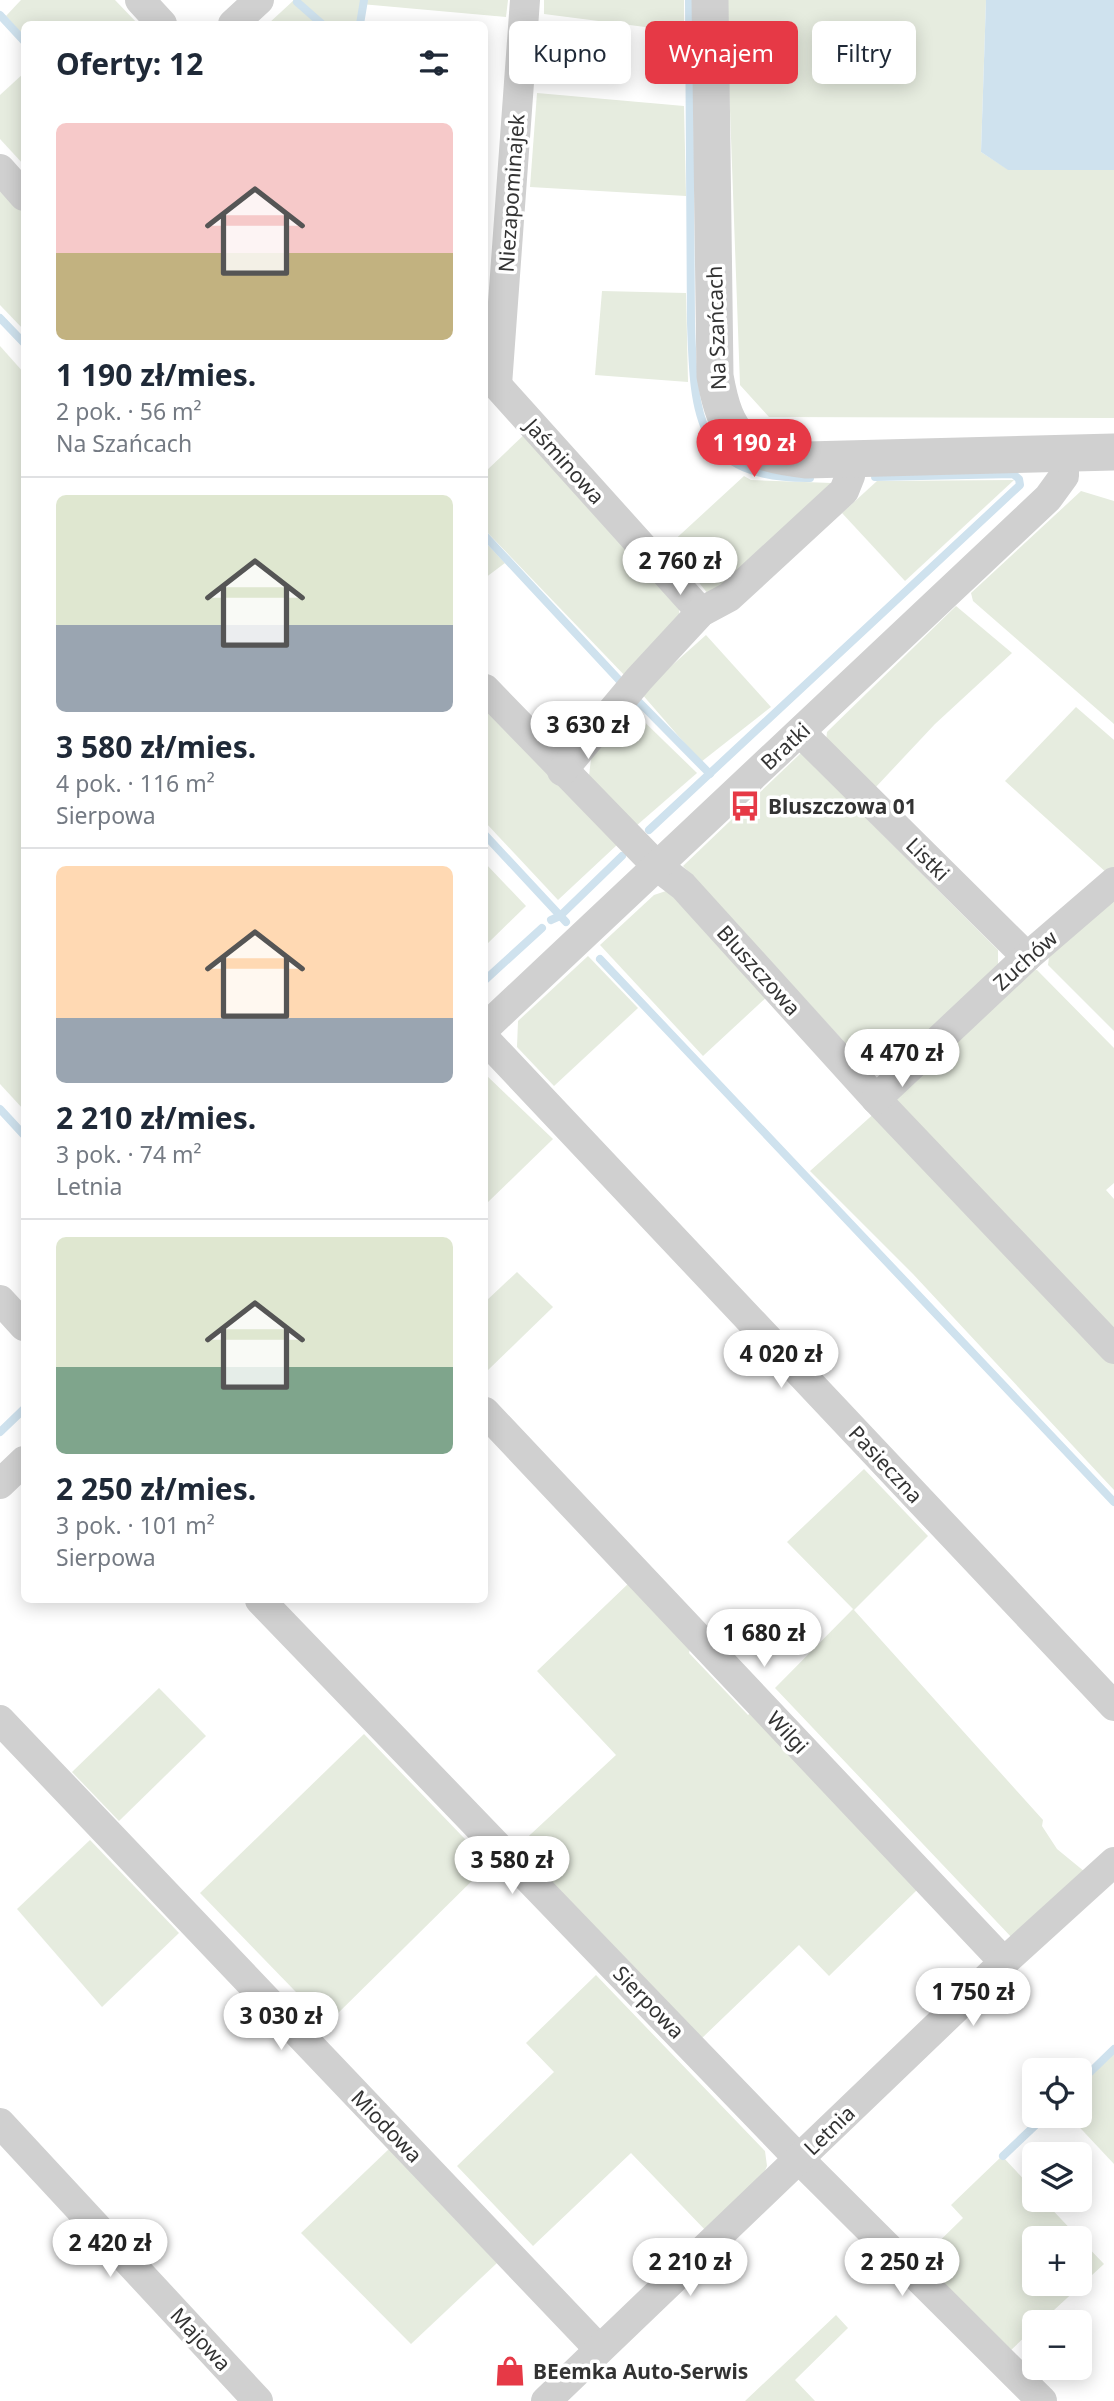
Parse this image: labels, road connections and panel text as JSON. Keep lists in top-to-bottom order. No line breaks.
{"streets":{"street":["Niezapominajek","Na Szańcach","Jaśminowa","Bratki","Listki","Zuchów","Bluszczowa","Pasieczna","Wilgi","Sierpowa","Miodowa","Letnia","Majowa"]},"crossings":[["Niezapominajek","Jaśminowa"],["Na Szańcach","Bratki"],["Bratki","Listki"],["Bratki","Bluszczowa"],["Listki","Zuchów"],["Zuchów","Bluszczowa"],["Wilgi","Letnia"],["Sierpowa","Letnia"],["Miodowa","Letnia"]],"places":{"bus stop":["Bluszczowa 01"],"shop":["BEemka Auto-Serwis"]},"page":{"chip":["Kupno","Wynajem","Filtry"],"heading":"Oferty: 12","list":[{"name":"1 190 zł/mies.","note":"2 pok. · 56 m² · Na Szańcach"},{"name":"3 580 zł/mies.","note":"4 pok. · 116 m² · Sierpowa"},{"name":"2 210 zł/mies.","note":"3 pok. · 74 m² · Letnia"},{"name":"2 250 zł/mies.","note":"3 pok. · 101 m² · Sierpowa"}],"price":["1 190 zł","2 760 zł","3 630 zł","4 470 zł","4 020 zł","1 680 zł","3 580 zł","1 750 zł","3 030 zł","2 420 zł","2 210 zł","2 250 zł"],"map_buttons":["+","−"]}}
